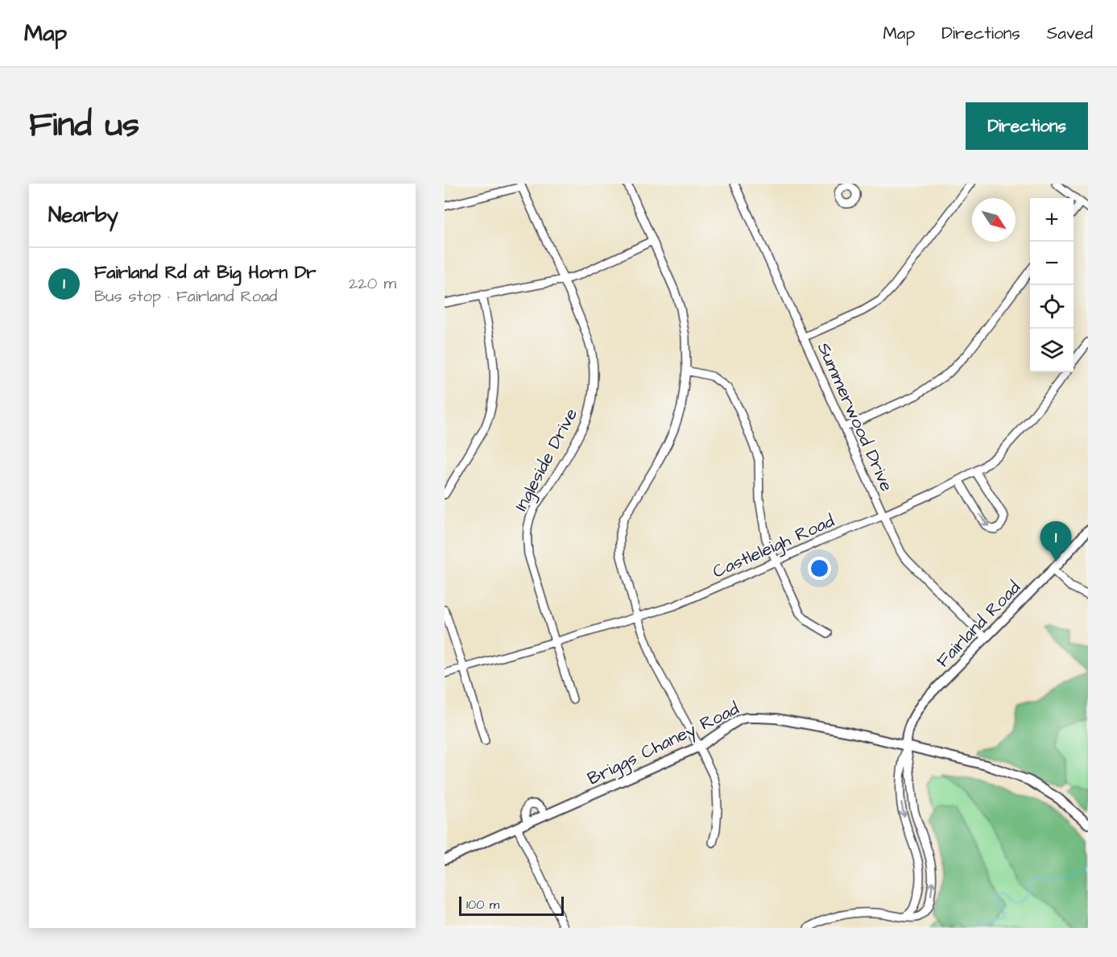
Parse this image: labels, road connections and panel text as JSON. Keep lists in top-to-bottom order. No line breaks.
{"streets":{"main road":["Fairland Road","Briggs Chaney Road"],"street":["Summerwood Drive","Ingleside Drive","Castleleigh Road"]},"crossings":[["Summerwood Drive","Castleleigh Road"],["Summerwood Drive","Fairland Road"],["Ingleside Drive","Castleleigh Road"],["Fairland Road","Briggs Chaney Road"]],"scale_bar":"100 m","north":"bottom right","page":{"header":"Map","nav":["Map","Directions","Saved"],"title":"Find us","buttons":"Directions","heading":"Nearby","map_buttons":["+","−"],"list":[{"mark":"1","name":"Fairland Rd at Big Horn Dr","note":"Bus stop · Fairland Road","value":"220 m"}],"pins":"1","scale":"100 m"}}
